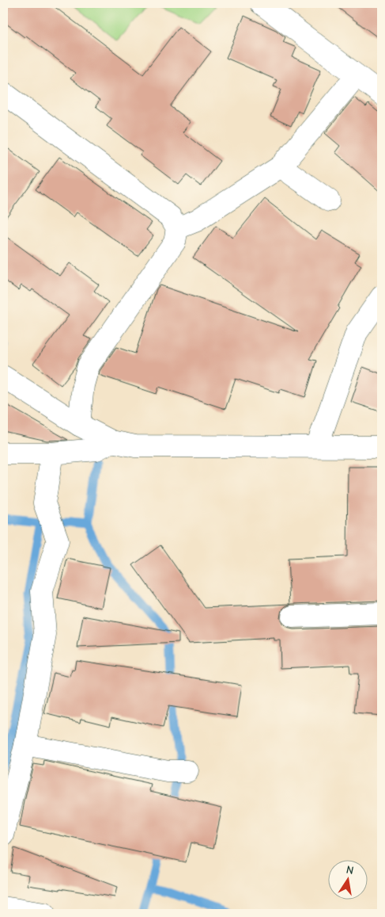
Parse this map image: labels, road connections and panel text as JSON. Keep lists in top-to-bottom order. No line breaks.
{"north":"top"}
